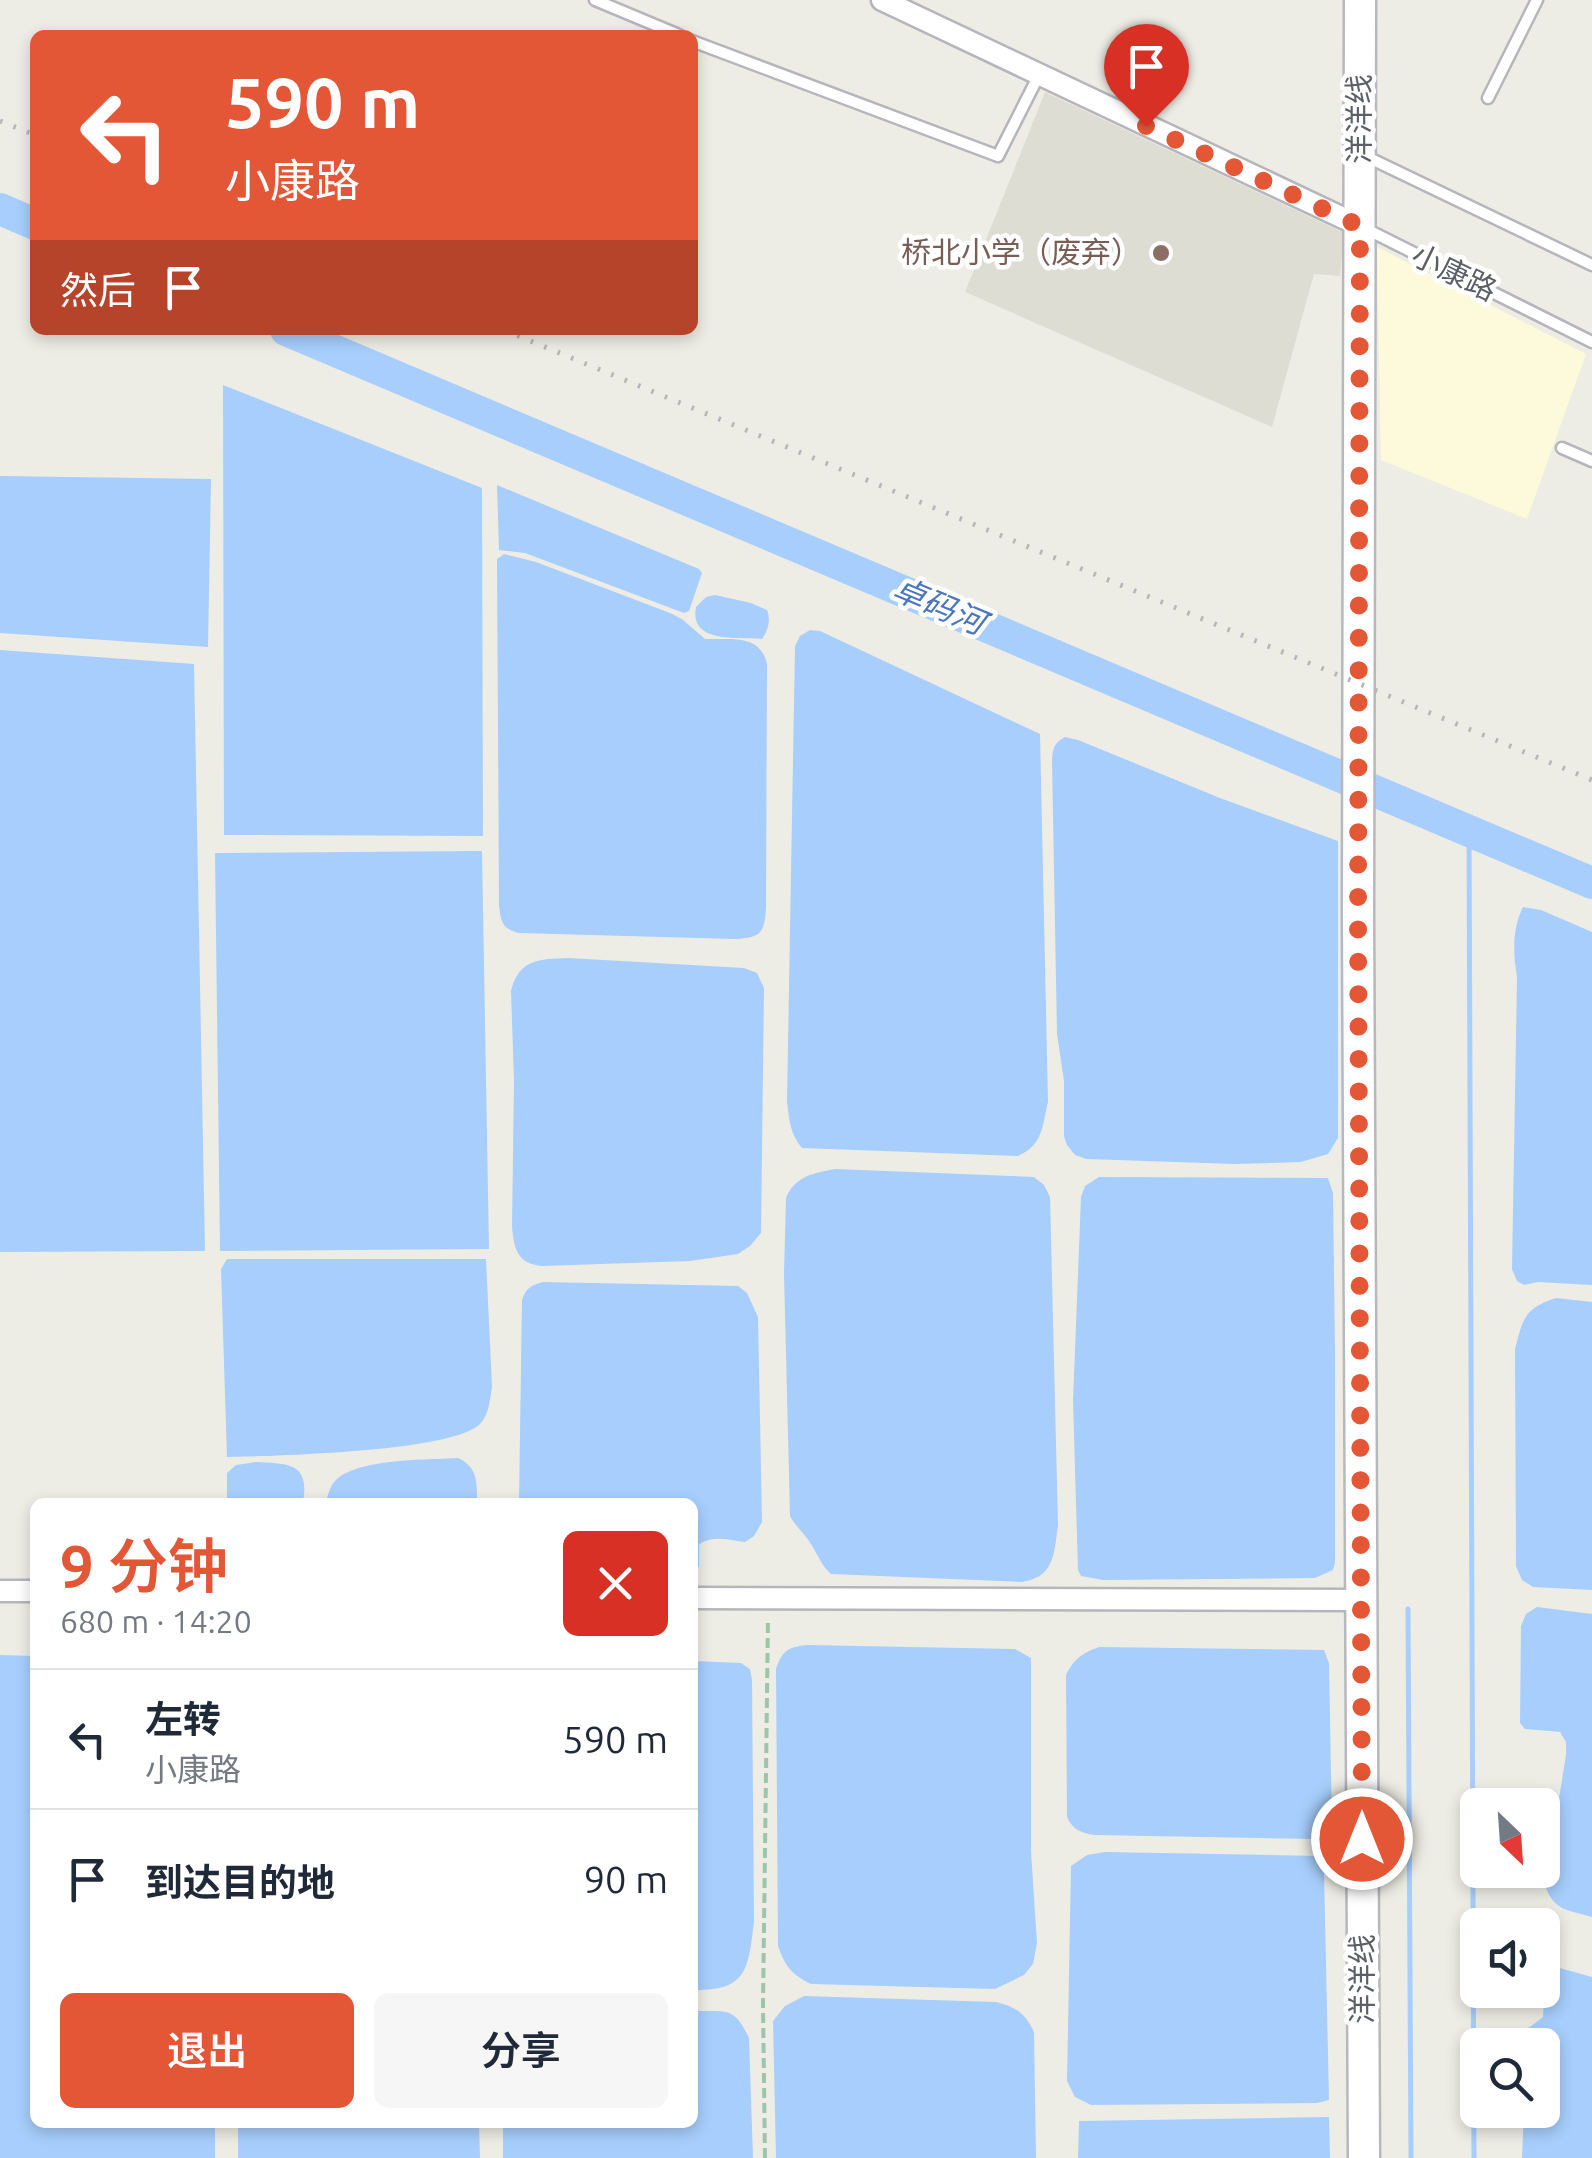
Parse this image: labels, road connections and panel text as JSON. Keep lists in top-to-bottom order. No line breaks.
{"streets":{"main road":["洋洋线"],"street":["小康路"]},"crossings":[["洋洋线","小康路"]],"water":["卓码河"],"places":["桥北小学（废弃）"],"north":"bottom right","page":{"turn":["590 m","小康路"],"then":"然后","heading":["9 分钟","680 m · 14:20"],"list":[{"name":"左转","note":"小康路","value":"590 m"},{"name":"到达目的地","value":"90 m"}],"buttons":["退出","分享"]}}
